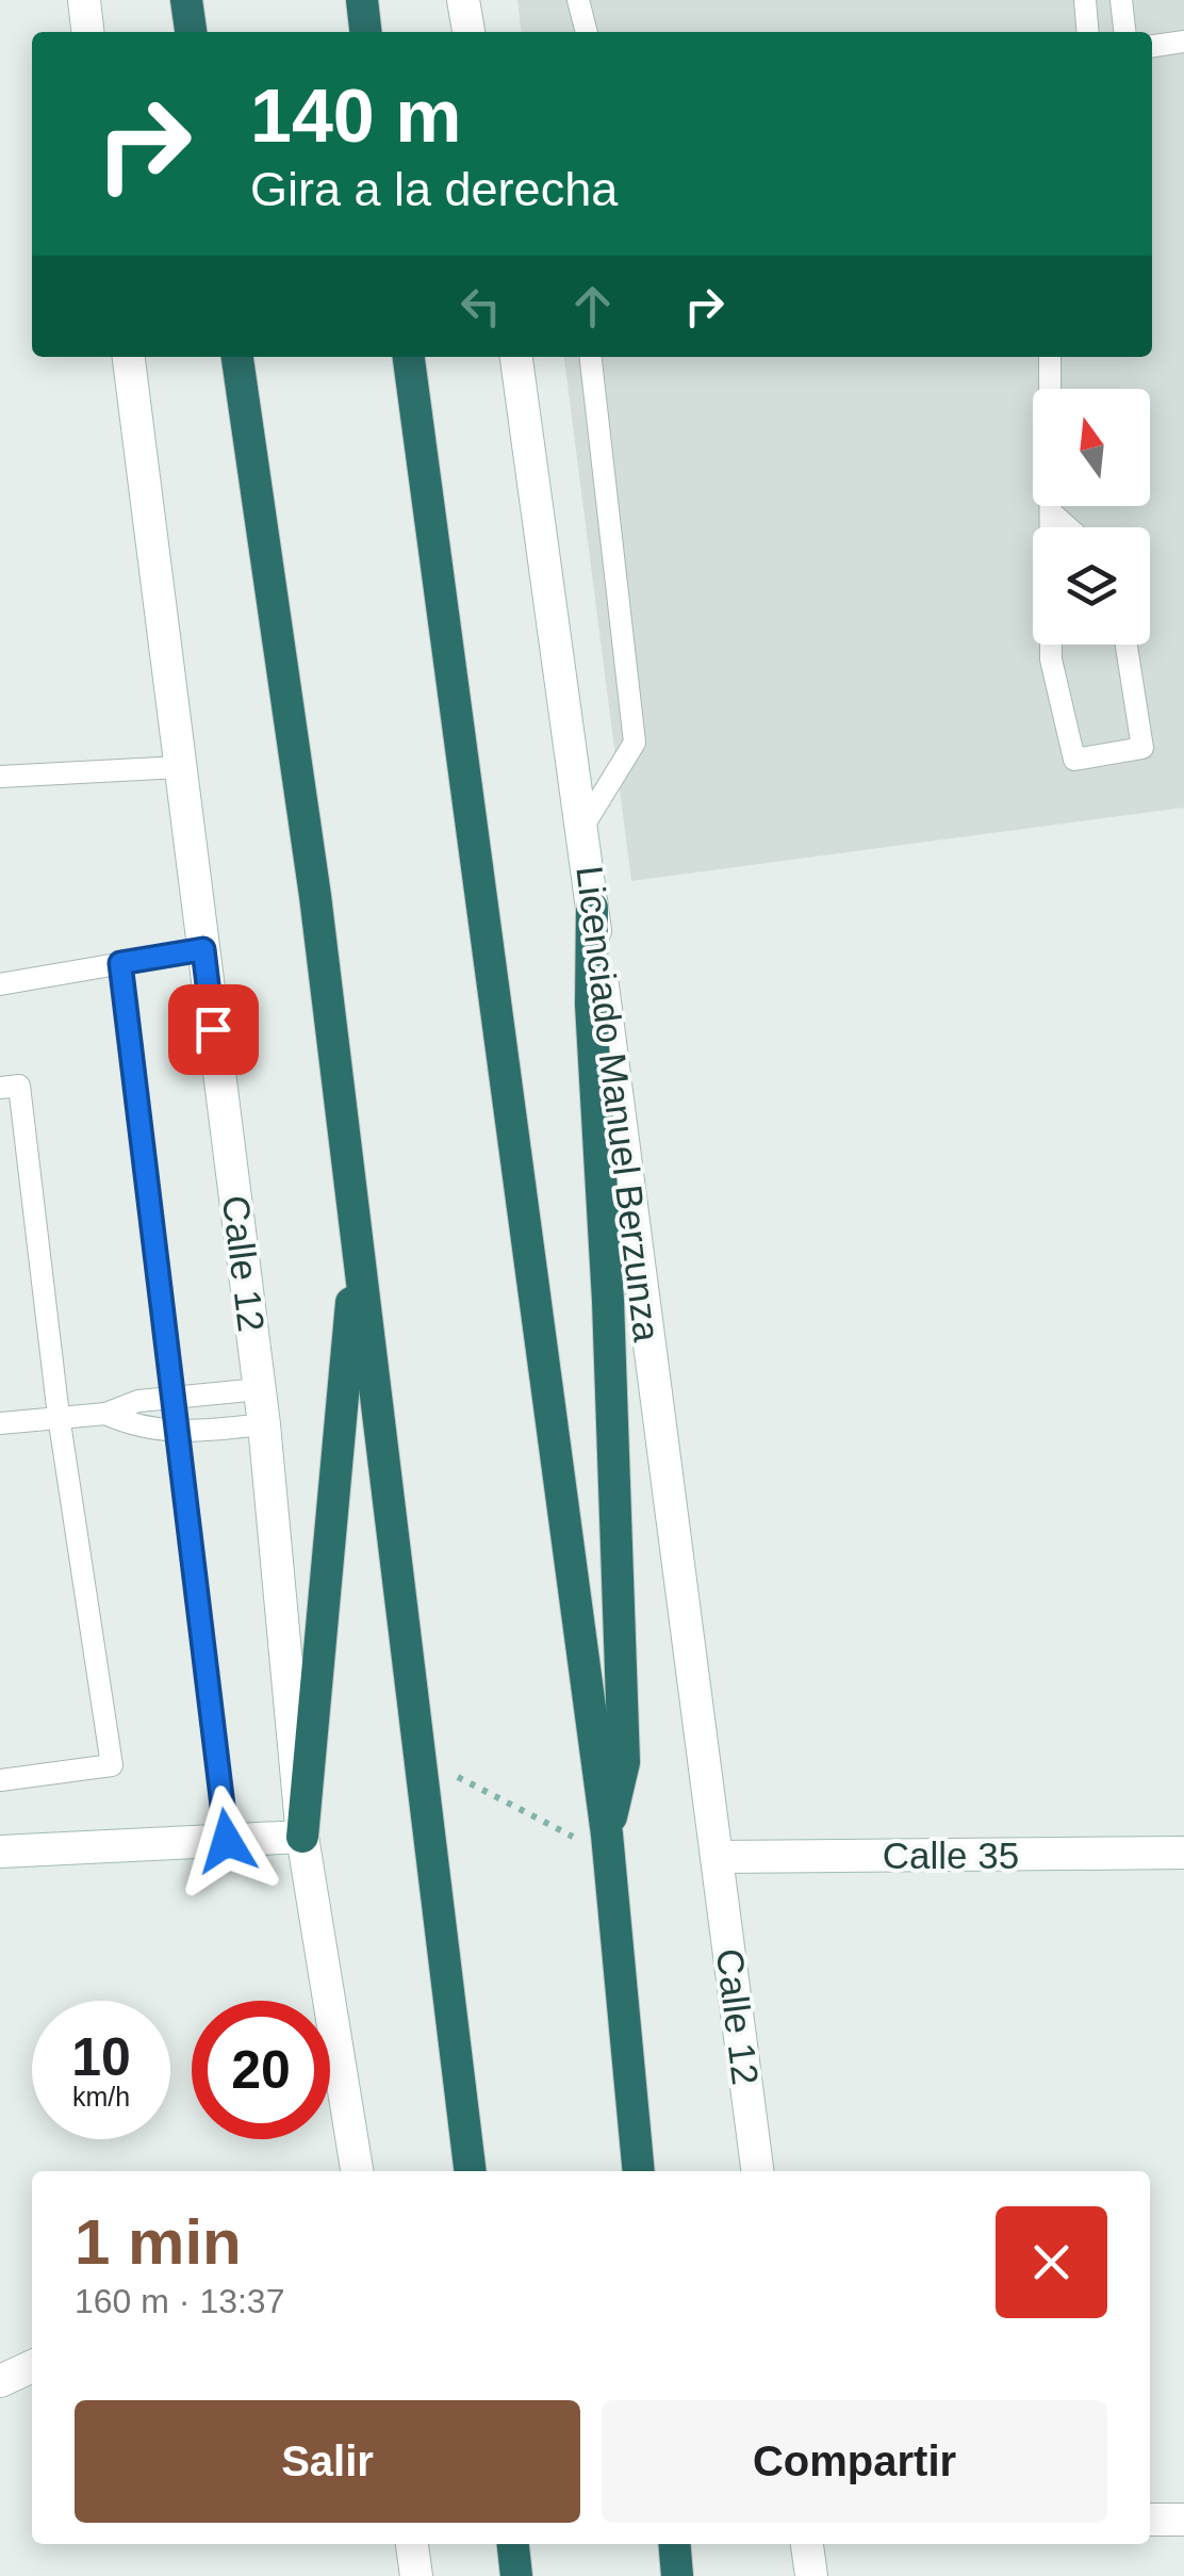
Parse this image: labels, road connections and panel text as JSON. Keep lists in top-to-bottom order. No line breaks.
{"streets":{"main road":["Licenciado Manuel Berzunza","Calle 12","Calle 35"]},"crossings":[["Licenciado Manuel Berzunza","Calle 12"],["Licenciado Manuel Berzunza","Calle 35"],["Calle 12","Calle 35"]],"north":"top","page":{"turn":["140 m","Gira a la derecha"],"speed":"10 km/h","limit":"20","heading":["1 min","160 m · 13:37"],"buttons":["Salir","Compartir"]}}
